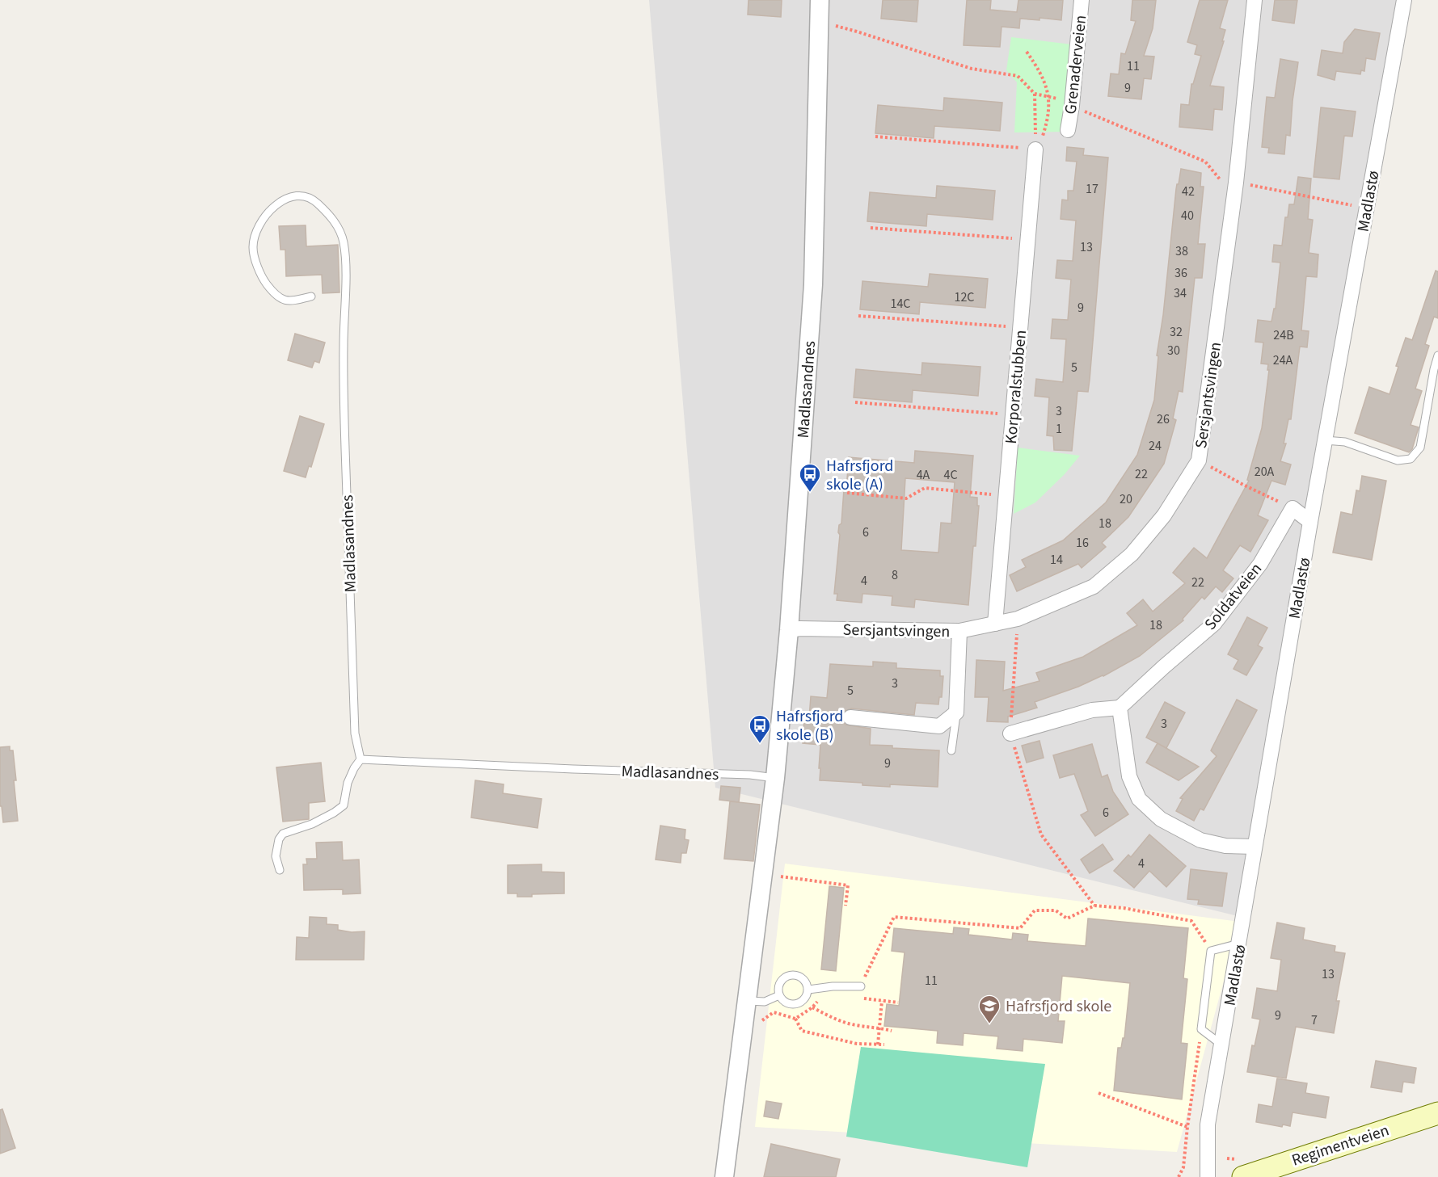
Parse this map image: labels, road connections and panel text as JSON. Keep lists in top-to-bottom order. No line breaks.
{"streets":{"main road":["Regimentveien"],"street":["Grenaderveien","Madlastø","Korporalstubben","Madlasandnes","Sersjantsvingen","Soldatveien"]},"crossings":[["Korporalstubben","Sersjantsvingen"],["Madlasandnes","Sersjantsvingen"]],"places":{"bus stop":["Hafrsfjord skole (A)","Hafrsfjord skole (B)"],"school or university":["Hafrsfjord skole"]},"house_numbers":["11","9","17","42","40","13","38","36","34","12C","14C","9","32","24B","30","24A","5","3","26","1","24","20A","22","4A","4C","20","18","6","16","14","8","4","22","18","3","5","3","9","6","4","13","11","9","7"]}
